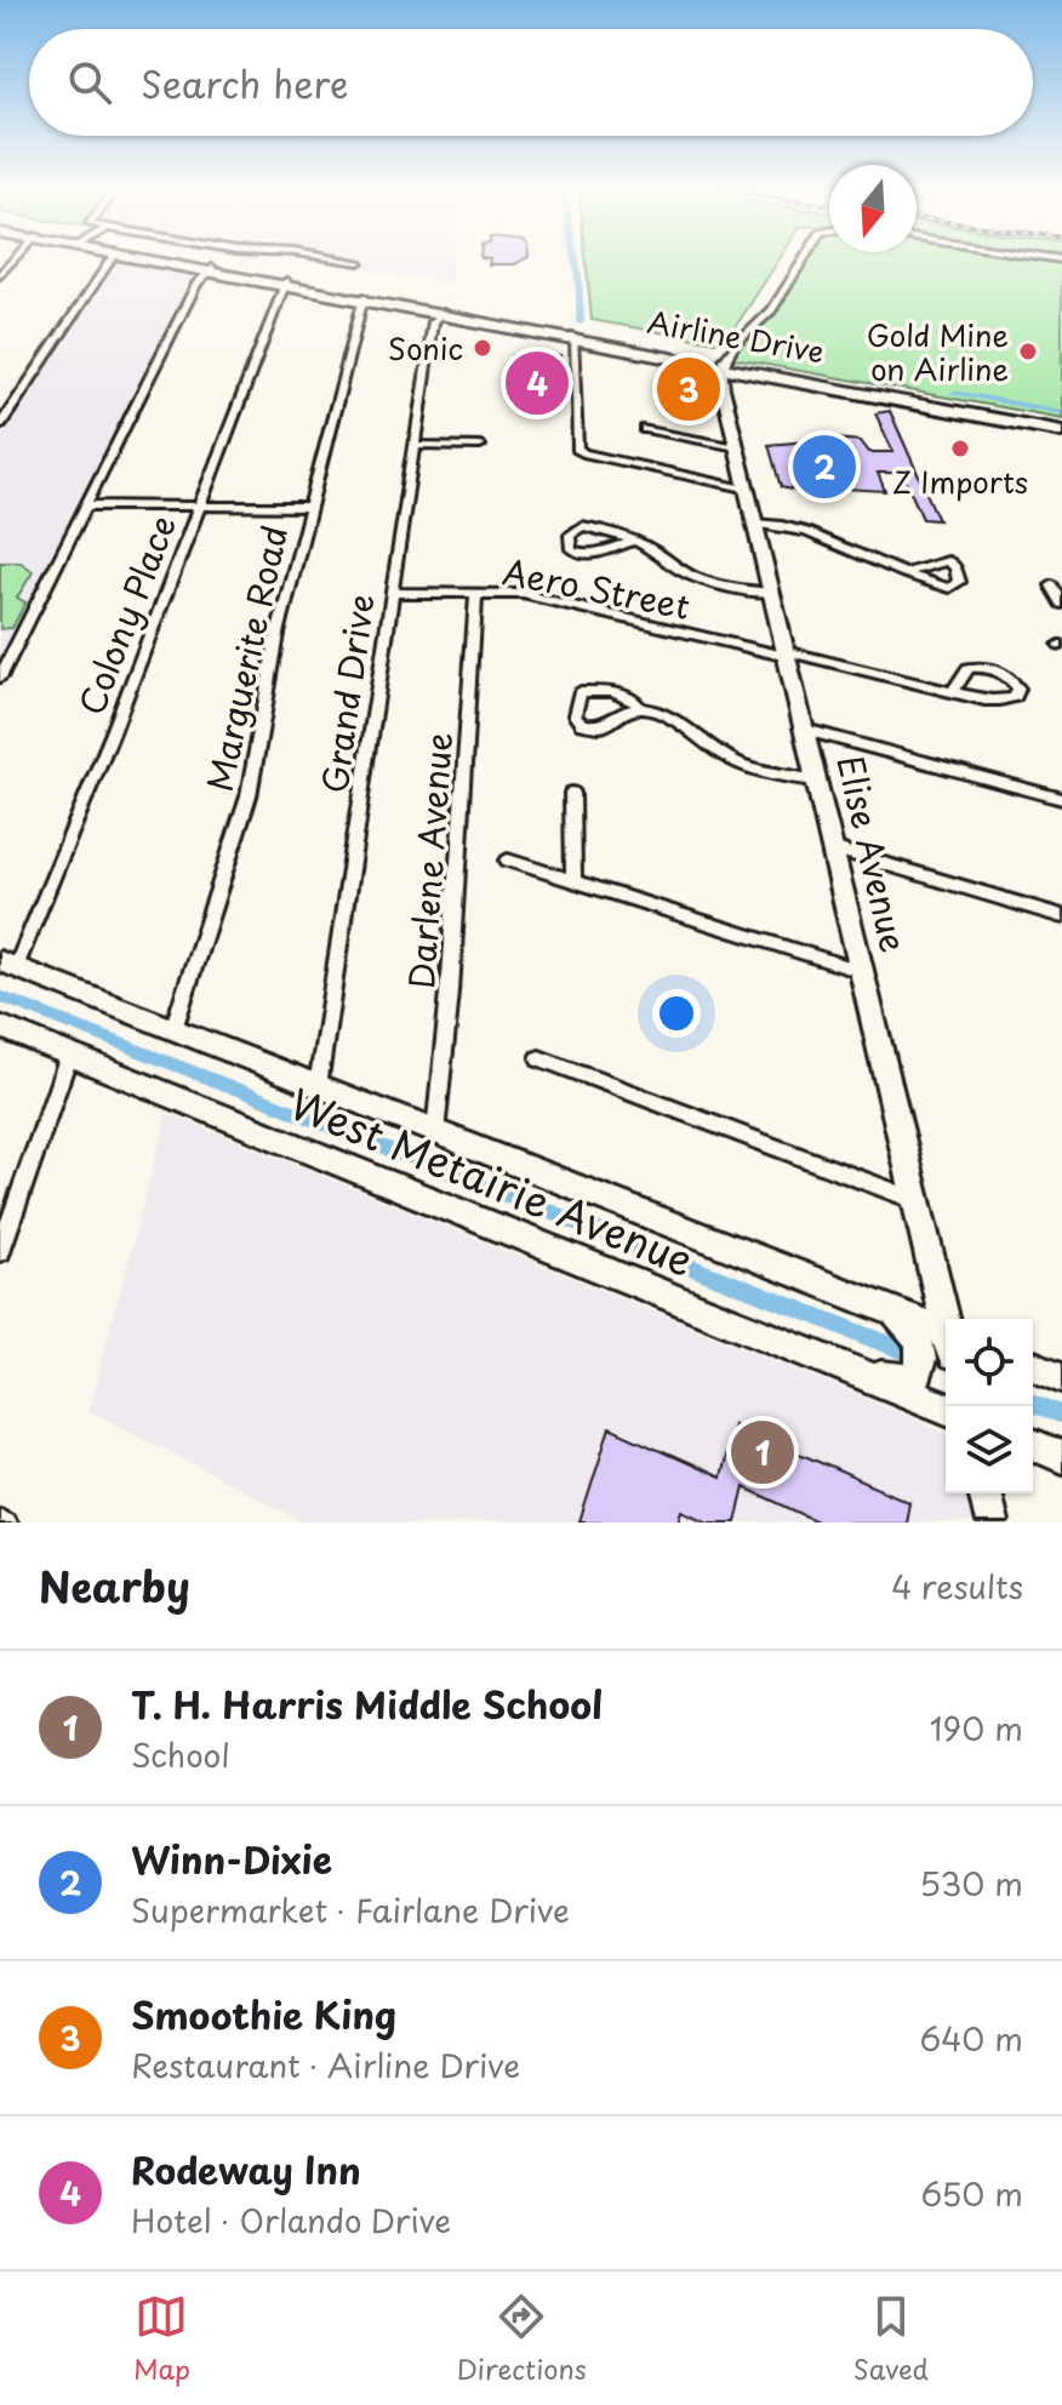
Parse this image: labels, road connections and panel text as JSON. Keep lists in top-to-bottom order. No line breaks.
{"streets":{"highway":["Airline Drive"],"main road":["Elise Avenue","West Metairie Avenue"],"street":["Aero Street","Colony Place","Marguerite Road","Grand Drive","Darlene Avenue"]},"crossings":[["Airline Drive","Colony Place"],["Airline Drive","Marguerite Road"],["Airline Drive","Grand Drive"],["Airline Drive","Elise Avenue"],["Aero Street","Grand Drive"],["Aero Street","Elise Avenue"],["Aero Street","Darlene Avenue"],["Colony Place","West Metairie Avenue"],["Marguerite Road","West Metairie Avenue"],["Grand Drive","West Metairie Avenue"],["Darlene Avenue","West Metairie Avenue"]],"places":["Sonic","Gold Mine on Airline","Z Imports"],"north":"bottom","page":{"search":"Search here","pins":["4","3","2","1"],"heading":["Nearby","4 results"],"list":[{"mark":"1","name":"T. H. Harris Middle School","note":"School","value":"190 m"},{"mark":"2","name":"Winn-Dixie","note":"Supermarket · Fairlane Drive","value":"530 m"},{"mark":"3","name":"Smoothie King","note":"Restaurant · Airline Drive","value":"640 m"},{"mark":"4","name":"Rodeway Inn","note":"Hotel · Orlando Drive","value":"650 m"}],"nav":["Map","Directions","Saved"]}}
